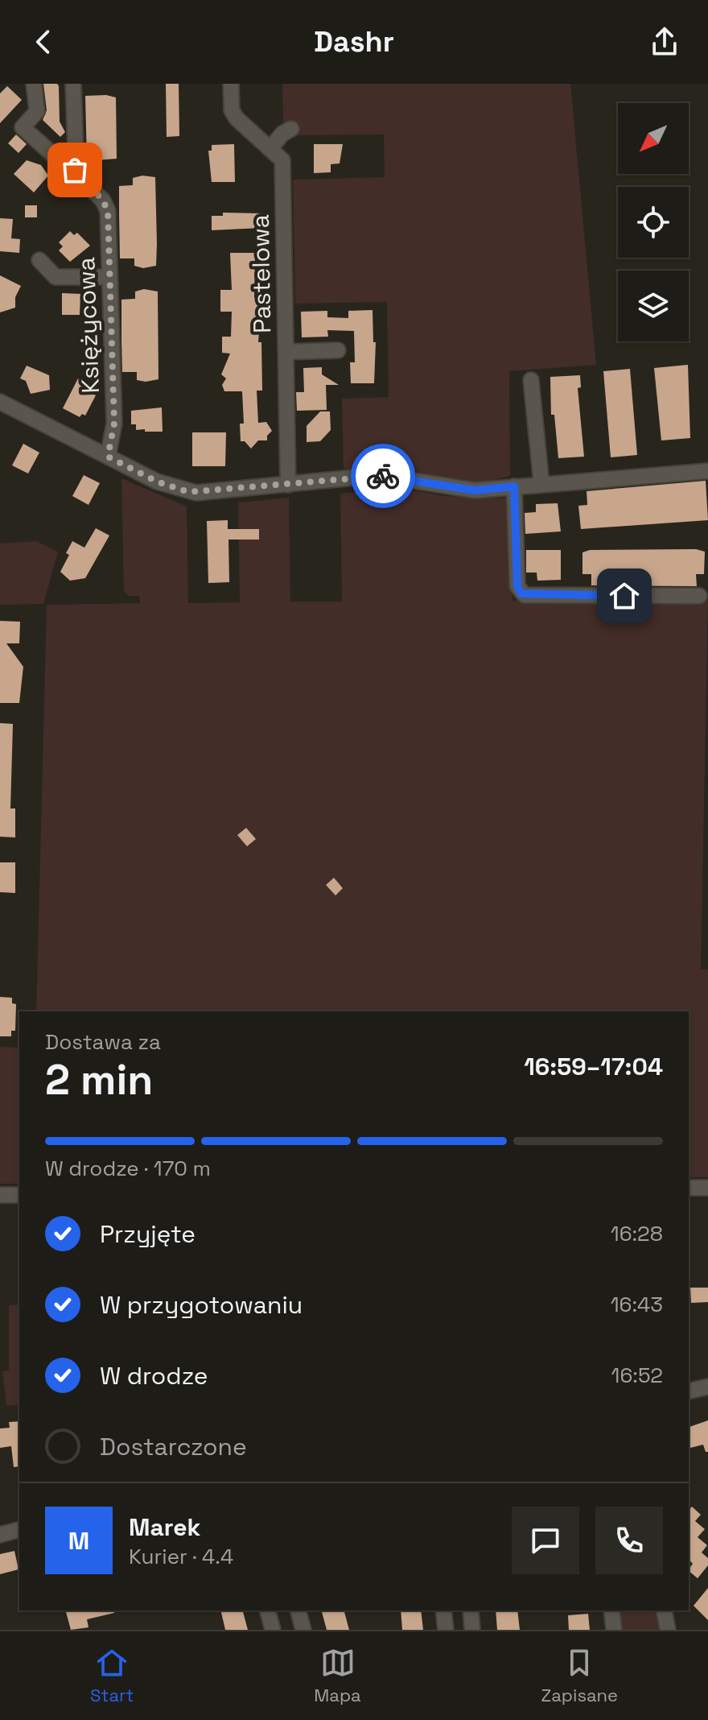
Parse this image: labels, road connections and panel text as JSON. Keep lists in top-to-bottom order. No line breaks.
{"streets":{"street":["Pastelowa","Księżycowa"]},"north":"bottom left","page":{"header":"Dashr","heading":["2 min","Dostawa za","16:59–17:04"],"panel":["Marek","Kurier · 4.4"],"bar":"W drodze · 170 m","list":[["Przyjęte","16:28"],["W przygotowaniu","16:43"],["W drodze","16:52"],"Dostarczone"],"round":"M","tabs":["Start","Mapa","Zapisane"]}}
